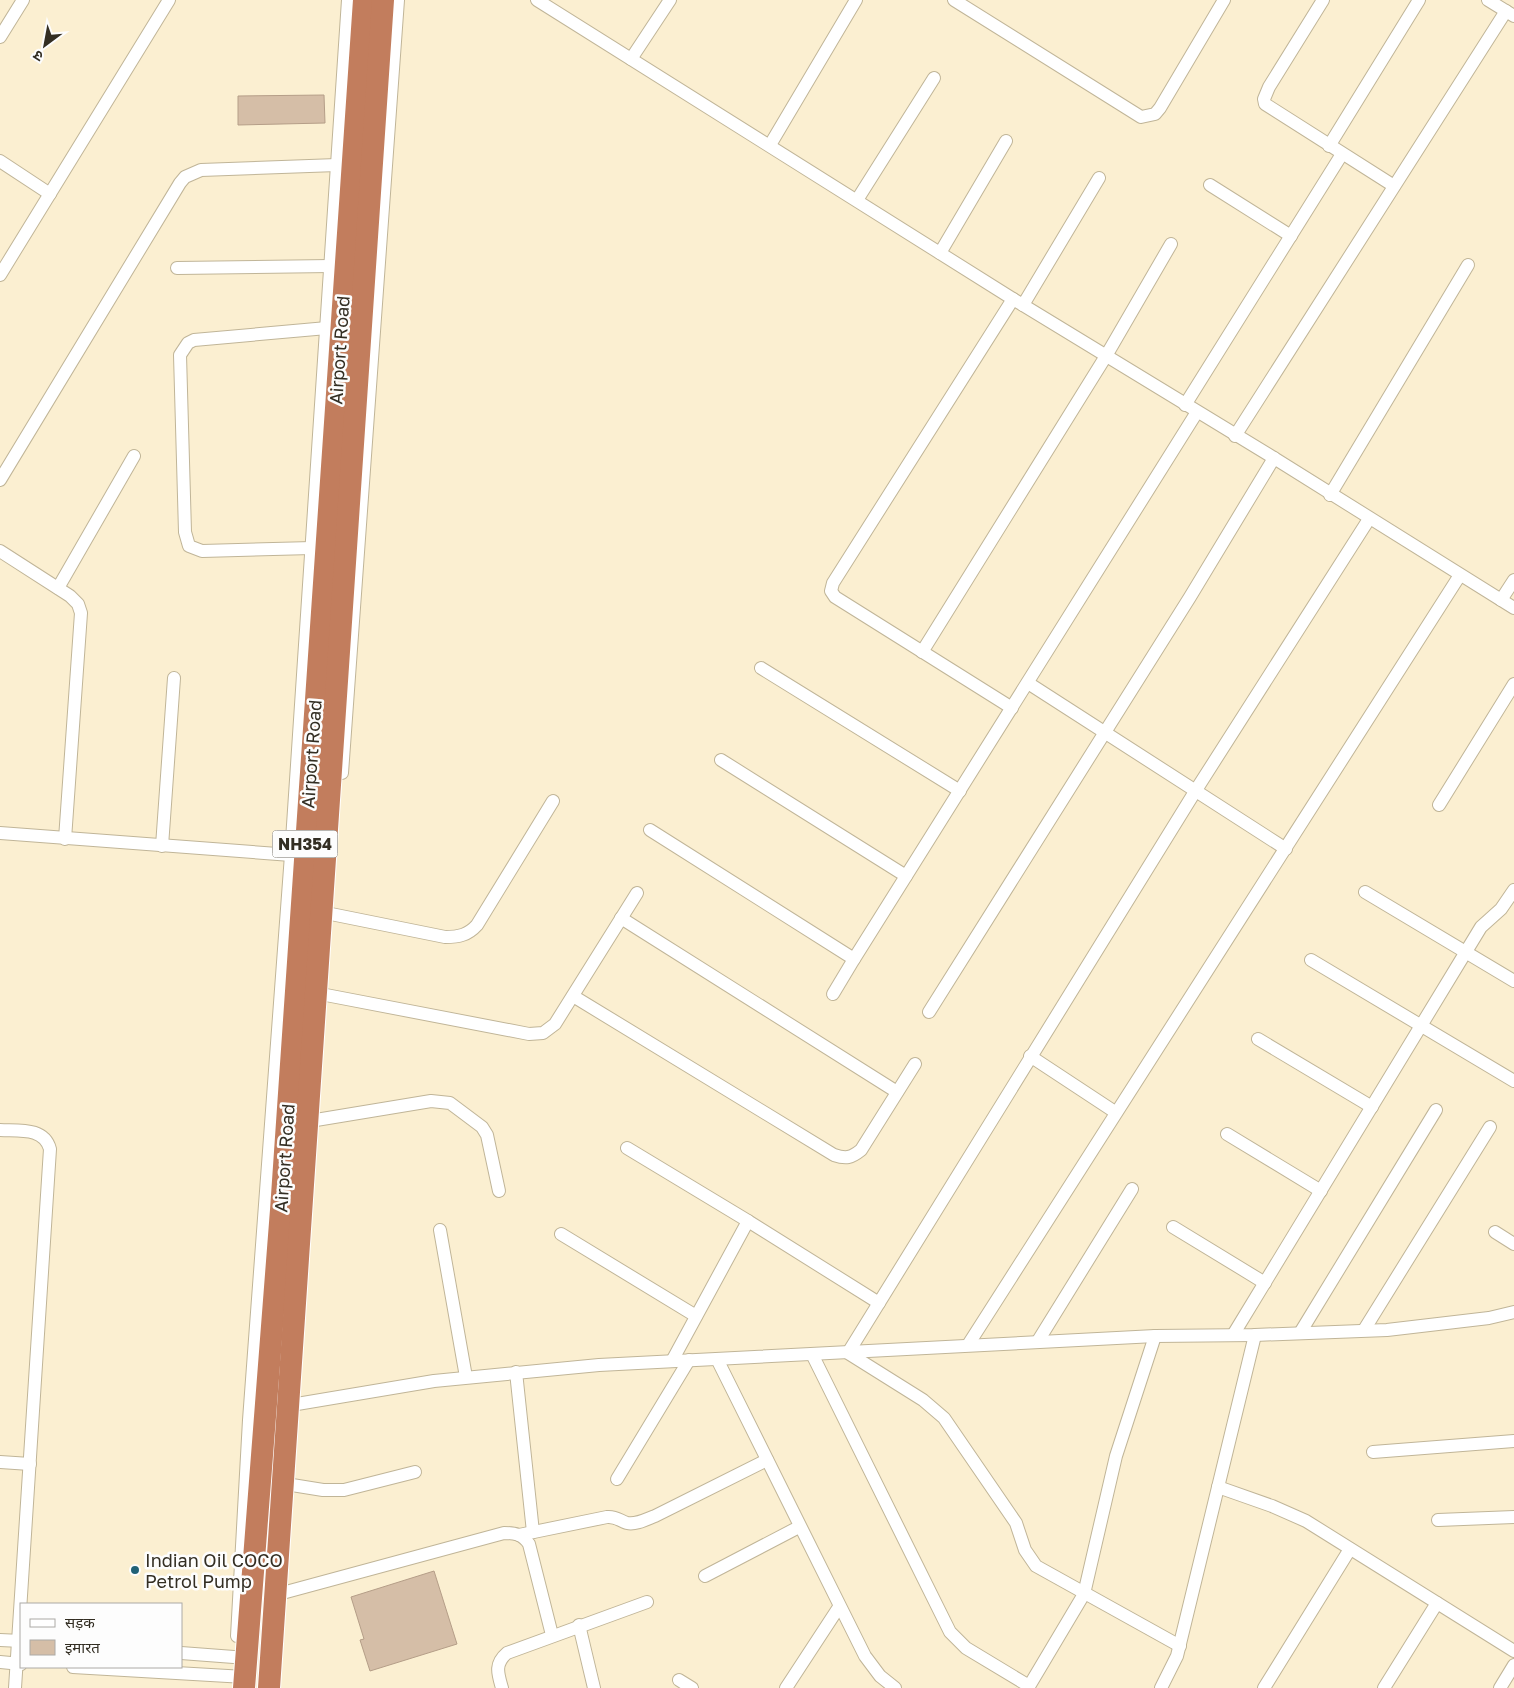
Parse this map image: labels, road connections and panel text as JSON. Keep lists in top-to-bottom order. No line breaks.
{"streets":{"highway":["Airport Road","NH354"]},"places":["Indian Oil COCO Petrol Pump"],"legend":["सड़क","इमारत"],"north":"bottom left"}
